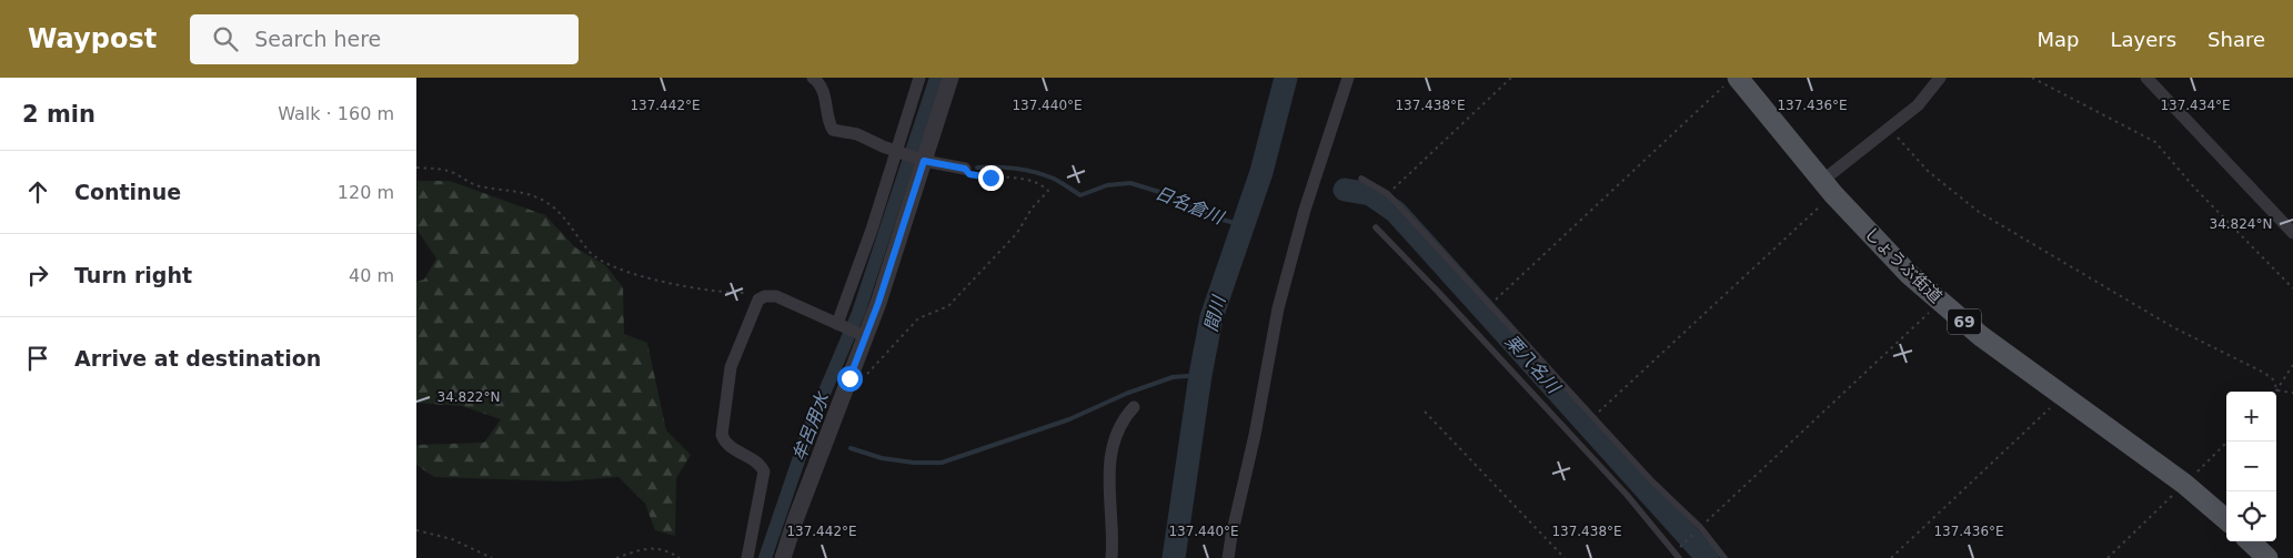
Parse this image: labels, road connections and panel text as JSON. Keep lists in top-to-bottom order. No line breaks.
{"streets":{"main road":["しょうぶ街道","69"]},"water":["日名倉川","間川","栗八名川","牟呂用水"],"page":{"header":"Waypost","search":"Search here","nav":["Map","Layers","Share"],"heading":["2 min","Walk · 160 m"],"list":[["Continue","120 m"],["Turn right","40 m"],"Arrive at destination"],"map_buttons":["+","−"]},"coordinates":["137.442°E","137.440°E","137.438°E","137.436°E","137.434°E","34.824°N","34.822°N"]}
